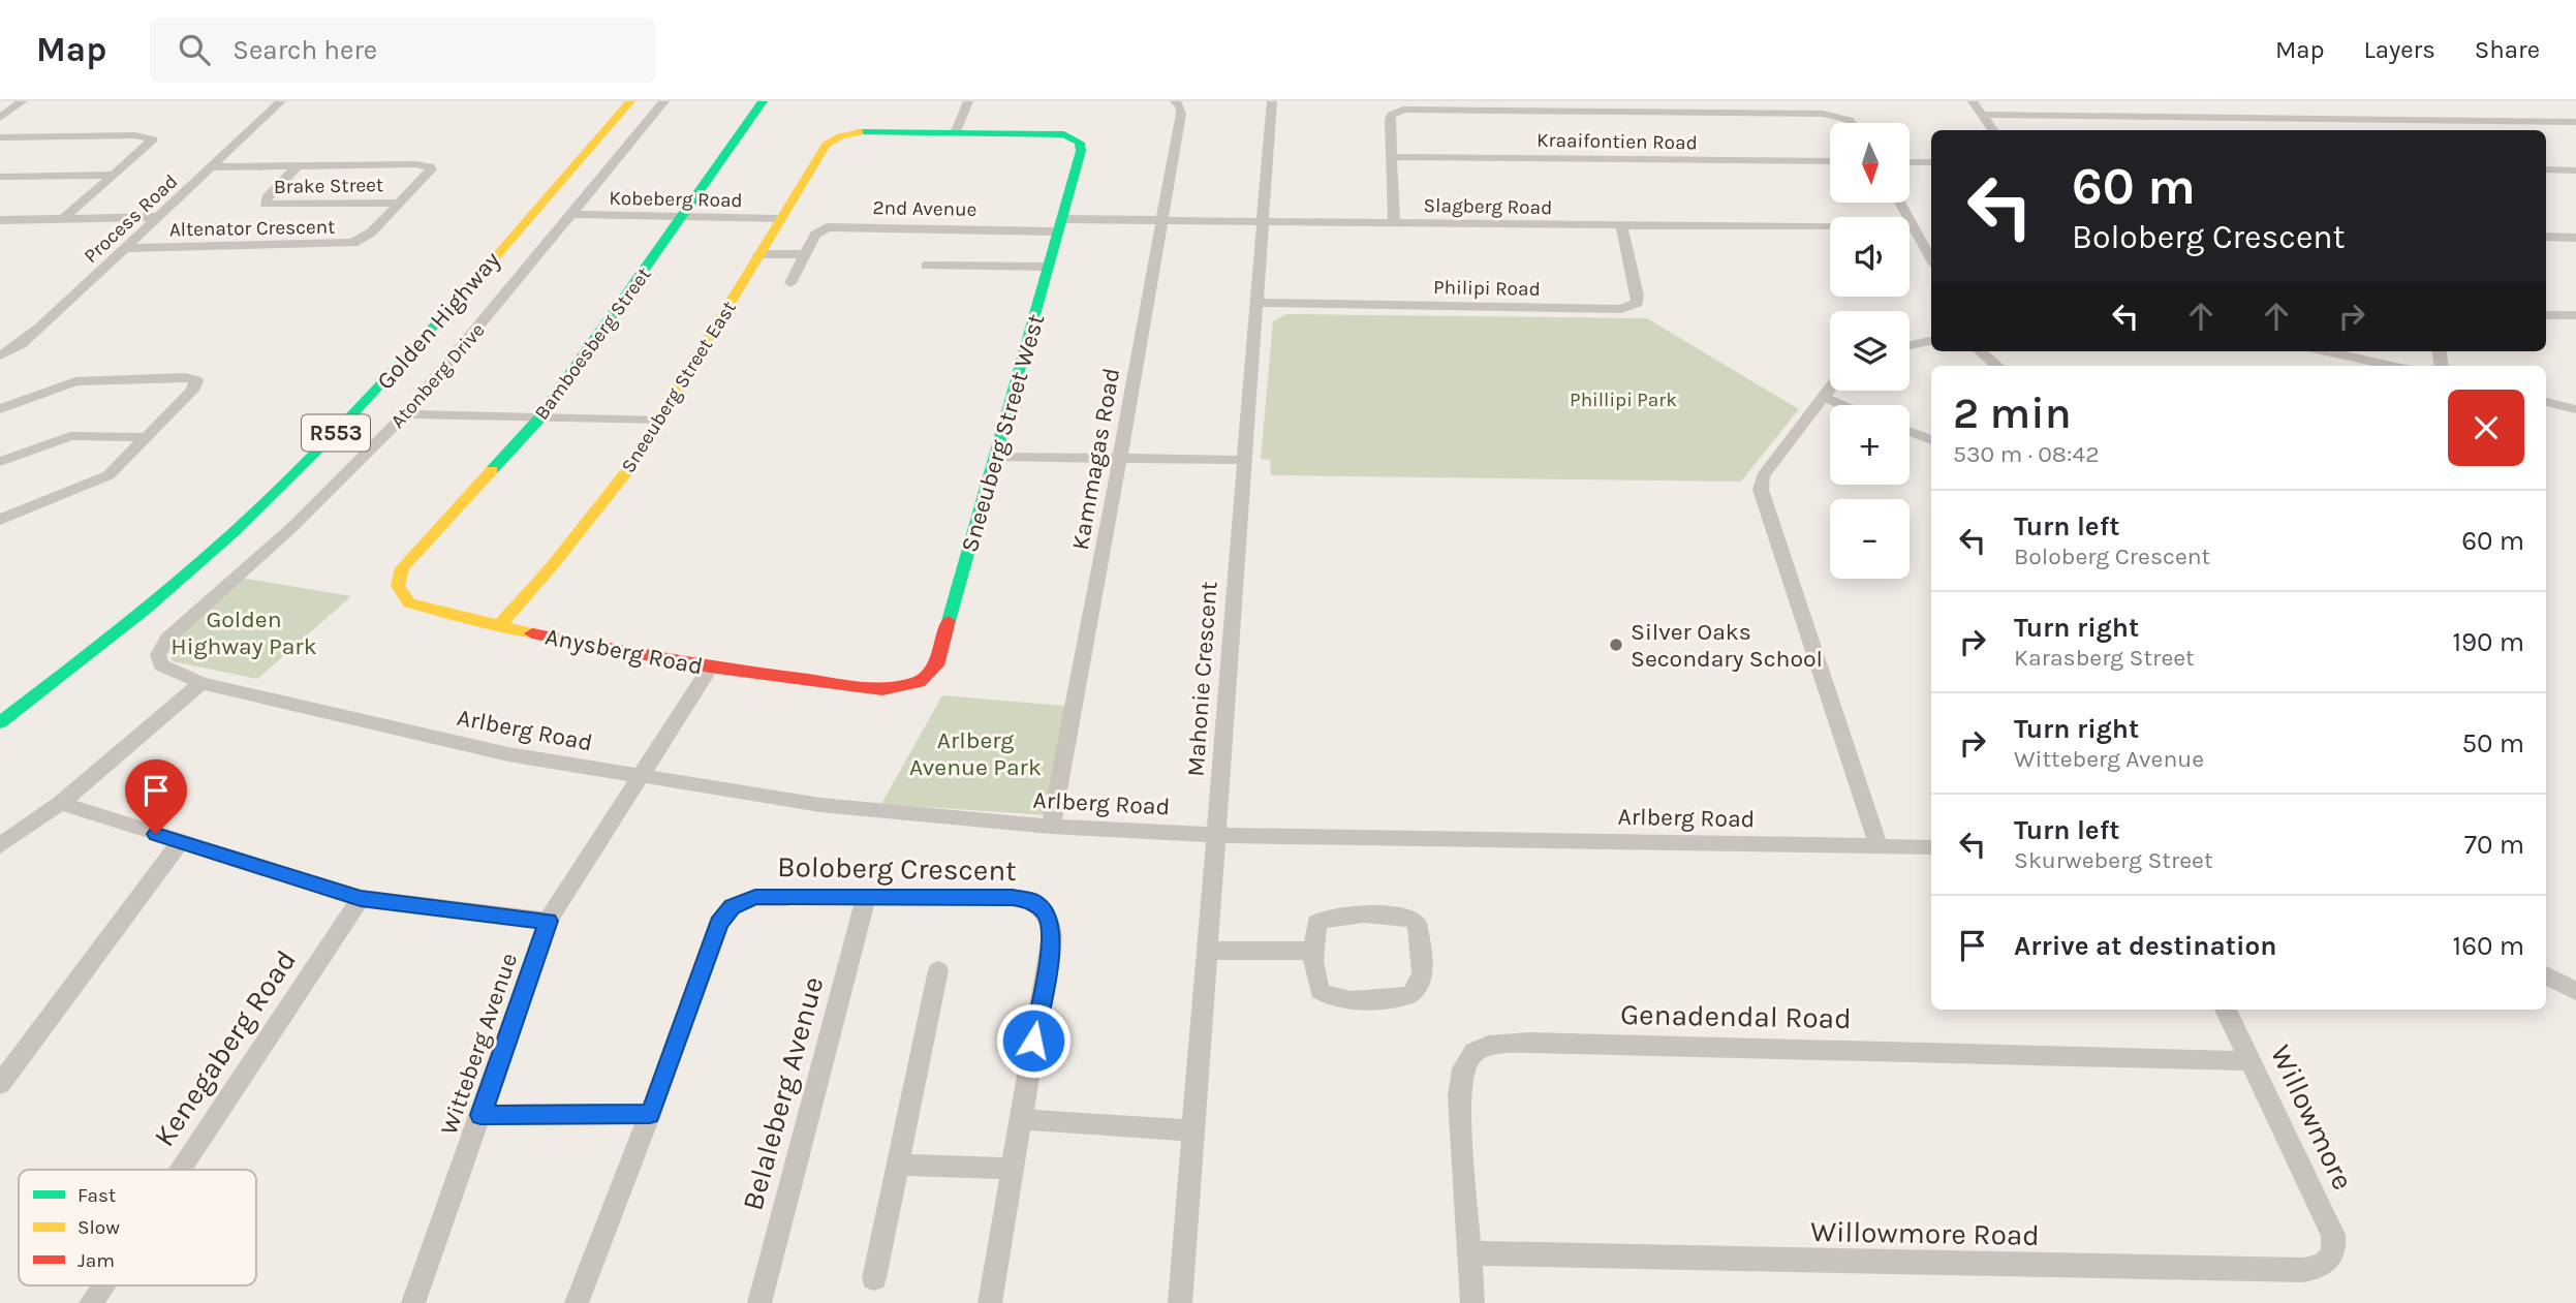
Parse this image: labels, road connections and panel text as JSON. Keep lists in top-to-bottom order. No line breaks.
{"streets":{"street":["Kraaifontien Road","Brake Street","Kobeberg Road","Slagberg Road","2nd Avenue","Process Road","Altenator Crescent","Philipi Road","Golden Highway","Bamboesberg Street","Atonberg Drive","Sneeuberg Street East","R553","Sneeuberg Street West","Kammagas Road","Anysberg Road","Mahonie Crescent","Arlberg Road","Boloberg Crescent","Genadendal Road","Witteberg Avenue","Kenegaberg Road","Belaleberg Avenue","Willowmore","Willowmore Road"]},"crossings":[["Brake Street","Altenator Crescent"],["Kobeberg Road","Bamboesberg Street"],["Kobeberg Road","Atonberg Drive"],["Kobeberg Road","Sneeuberg Street East"],["Slagberg Road","2nd Avenue"],["Slagberg Road","Philipi Road"],["Slagberg Road","Sneeuberg Street West"],["Slagberg Road","Kammagas Road"],["Slagberg Road","Mahonie Crescent"],["2nd Avenue","Sneeuberg Street West"],["Process Road","Altenator Crescent"],["Philipi Road","Mahonie Crescent"],["Bamboesberg Street","Anysberg Road"],["Atonberg Drive","Arlberg Road"],["Sneeuberg Street East","Sneeuberg Street West"],["Sneeuberg Street East","Anysberg Road"],["Sneeuberg Street West","Anysberg Road"],["Kammagas Road","Arlberg Road"],["Anysberg Road","Witteberg Avenue"],["Mahonie Crescent","Arlberg Road"],["Arlberg Road","Witteberg Avenue"],["Boloberg Crescent","Belaleberg Avenue"],["Genadendal Road","Willowmore"],["Genadendal Road","Willowmore Road"],["Willowmore","Willowmore Road"]],"parks":["Phillipi Park","Golden Highway Park","Arlberg Avenue Park"],"places":["Silver Oaks Secondary School"],"legend":["Fast","Slow","Jam"],"north":"bottom","page":{"header":"Map","search":"Search here","nav":["Map","Layers","Share"],"map_buttons":["+","−"],"turn":["60 m","Boloberg Crescent"],"heading":["2 min","530 m · 08:42"],"list":[{"name":"Turn left","note":"Boloberg Crescent","value":"60 m"},{"name":"Turn right","note":"Karasberg Street","value":"190 m"},{"name":"Turn right","note":"Witteberg Avenue","value":"50 m"},{"name":"Turn left","note":"Skurweberg Street","value":"70 m"},{"name":"Arrive at destination","value":"160 m"}]}}
